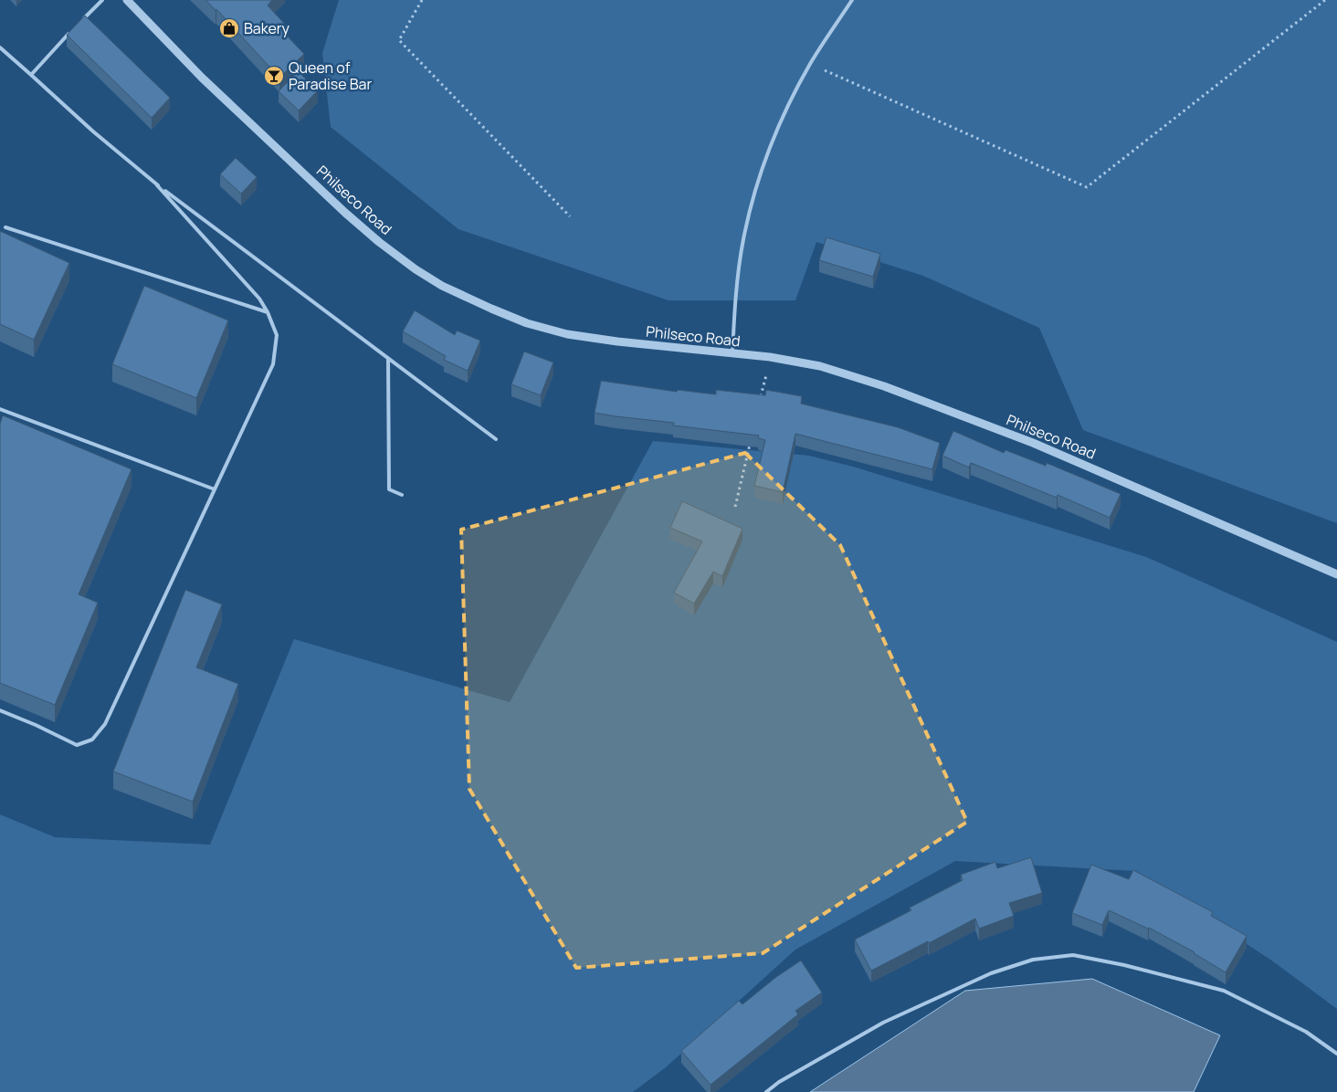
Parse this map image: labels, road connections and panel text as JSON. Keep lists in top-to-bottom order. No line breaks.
{"streets":{"street":["Philseco Road"]},"places":{"shop":["Bakery"],"bar":["Queen of Paradise Bar"]}}
